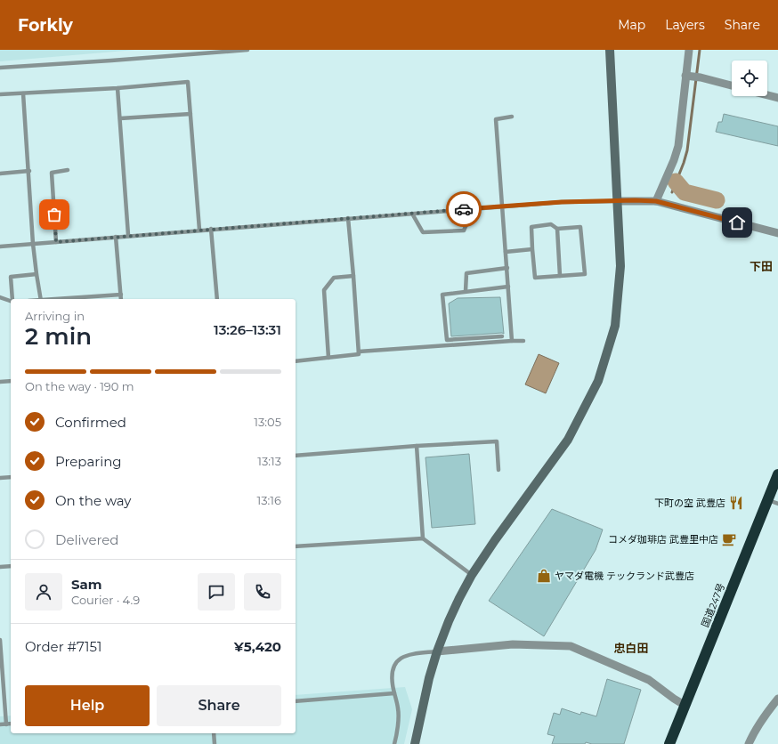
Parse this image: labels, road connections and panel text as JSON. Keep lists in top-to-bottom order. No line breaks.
{"streets":{"highway":["国道247号"]},"districts":["下田","忠白田"],"places":{"restaurant":["下町の空 武豊店"],"cafe":["コメダ珈琲店 武豊里中店"],"shop":["ヤマダ電機 テックランド武豊店"]},"page":{"header":"Forkly","nav":["Map","Layers","Share"],"heading":["2 min","Arriving in","13:26–13:31"],"panel":["Sam","Courier · 4.9","Order #7151","¥5,420"],"bar":"On the way · 190 m","list":[["Confirmed","13:05"],["Preparing","13:13"],["On the way","13:16"],"Delivered"],"buttons":["Help","Share"]}}
